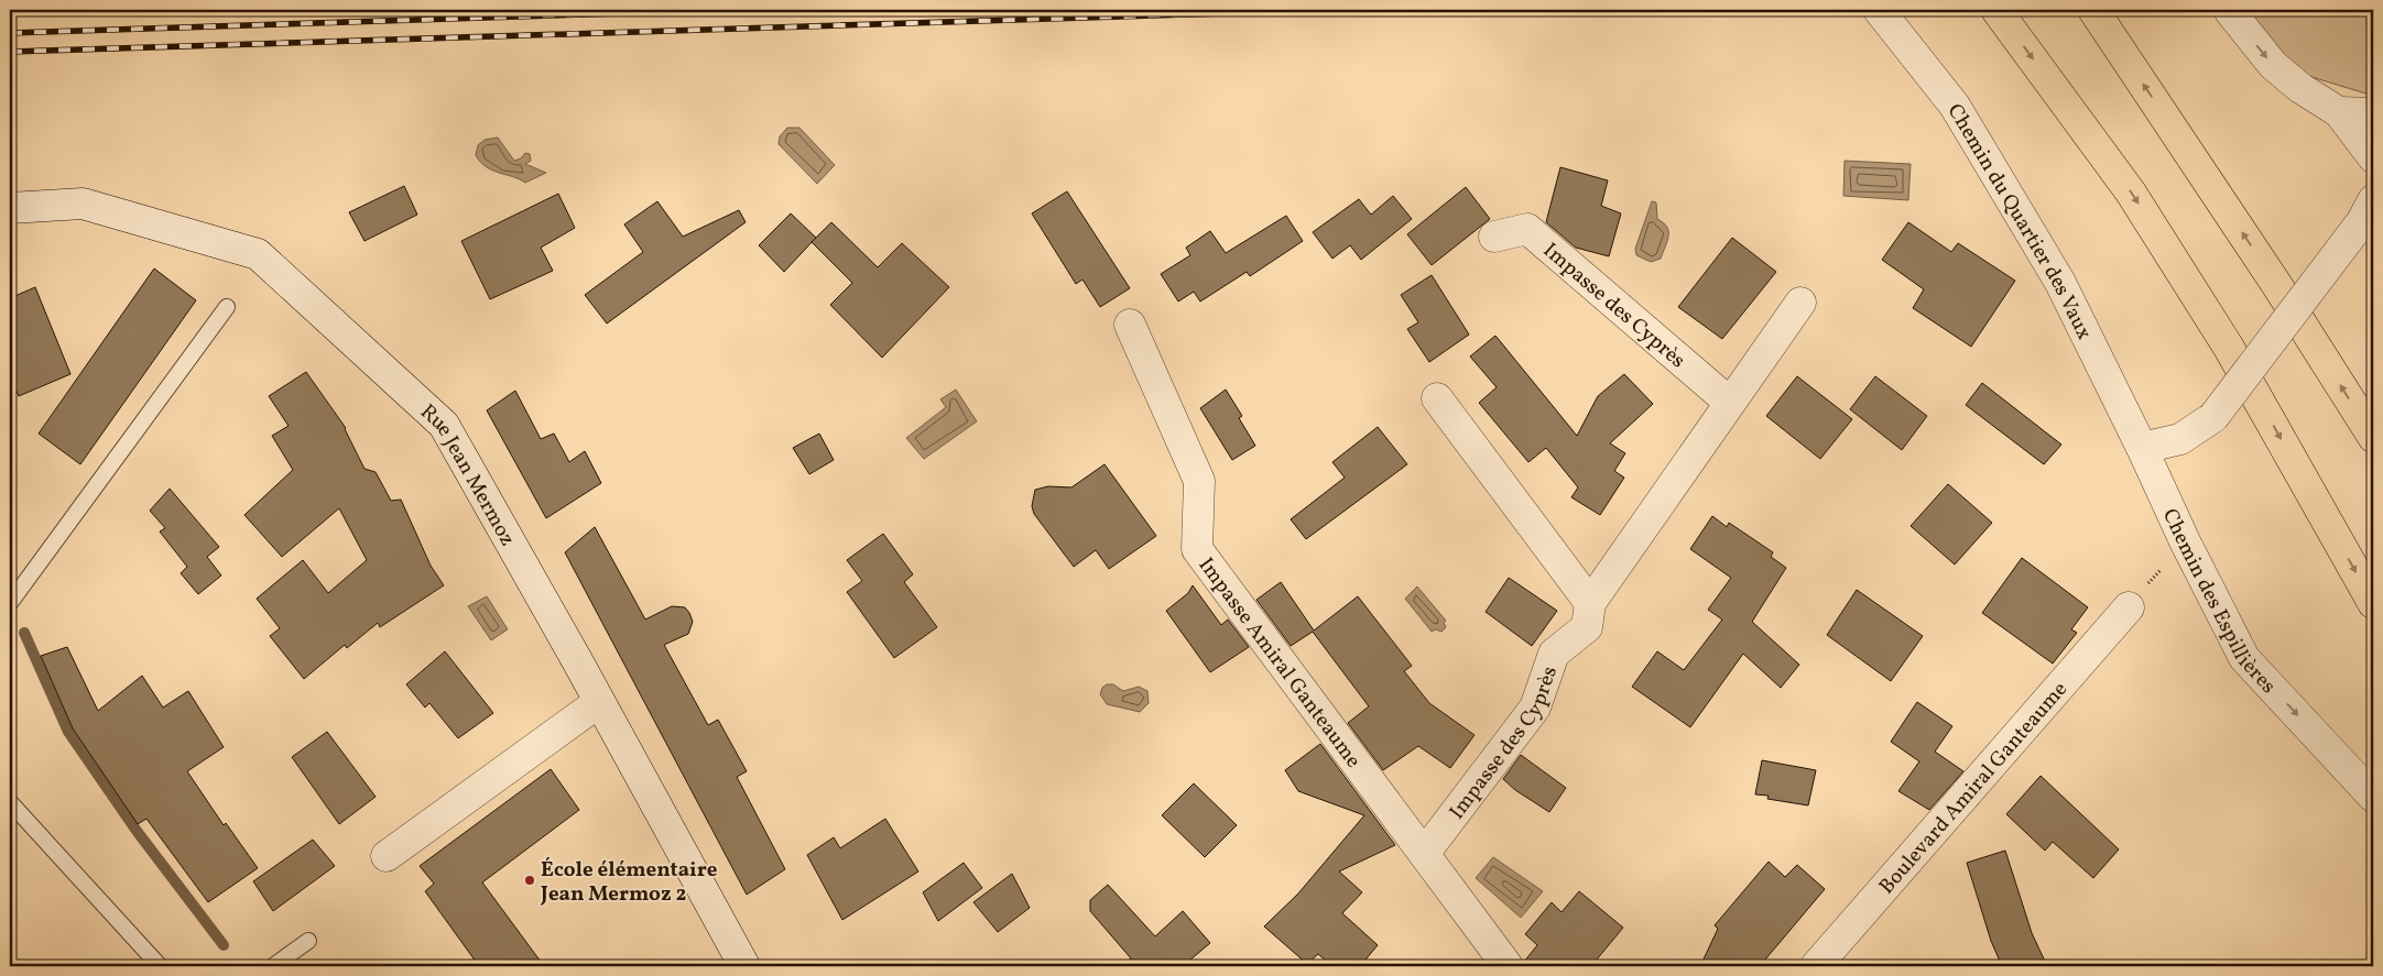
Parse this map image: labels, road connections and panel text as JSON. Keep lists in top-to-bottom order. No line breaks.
{"streets":{"street":["Chemin du Quartier des Vaux","Impasse des Cyprès","Rue Jean Mermoz","Chemin des Espillières","Impasse Amiral Ganteaume","Boulevard Amiral Ganteaume"]},"crossings":[["Chemin du Quartier des Vaux","Chemin des Espillières"],["Impasse des Cyprès","Impasse Amiral Ganteaume"]],"one_way":["Chemin des Espillières"],"places":["École élémentaire Jean Mermoz 2"]}
